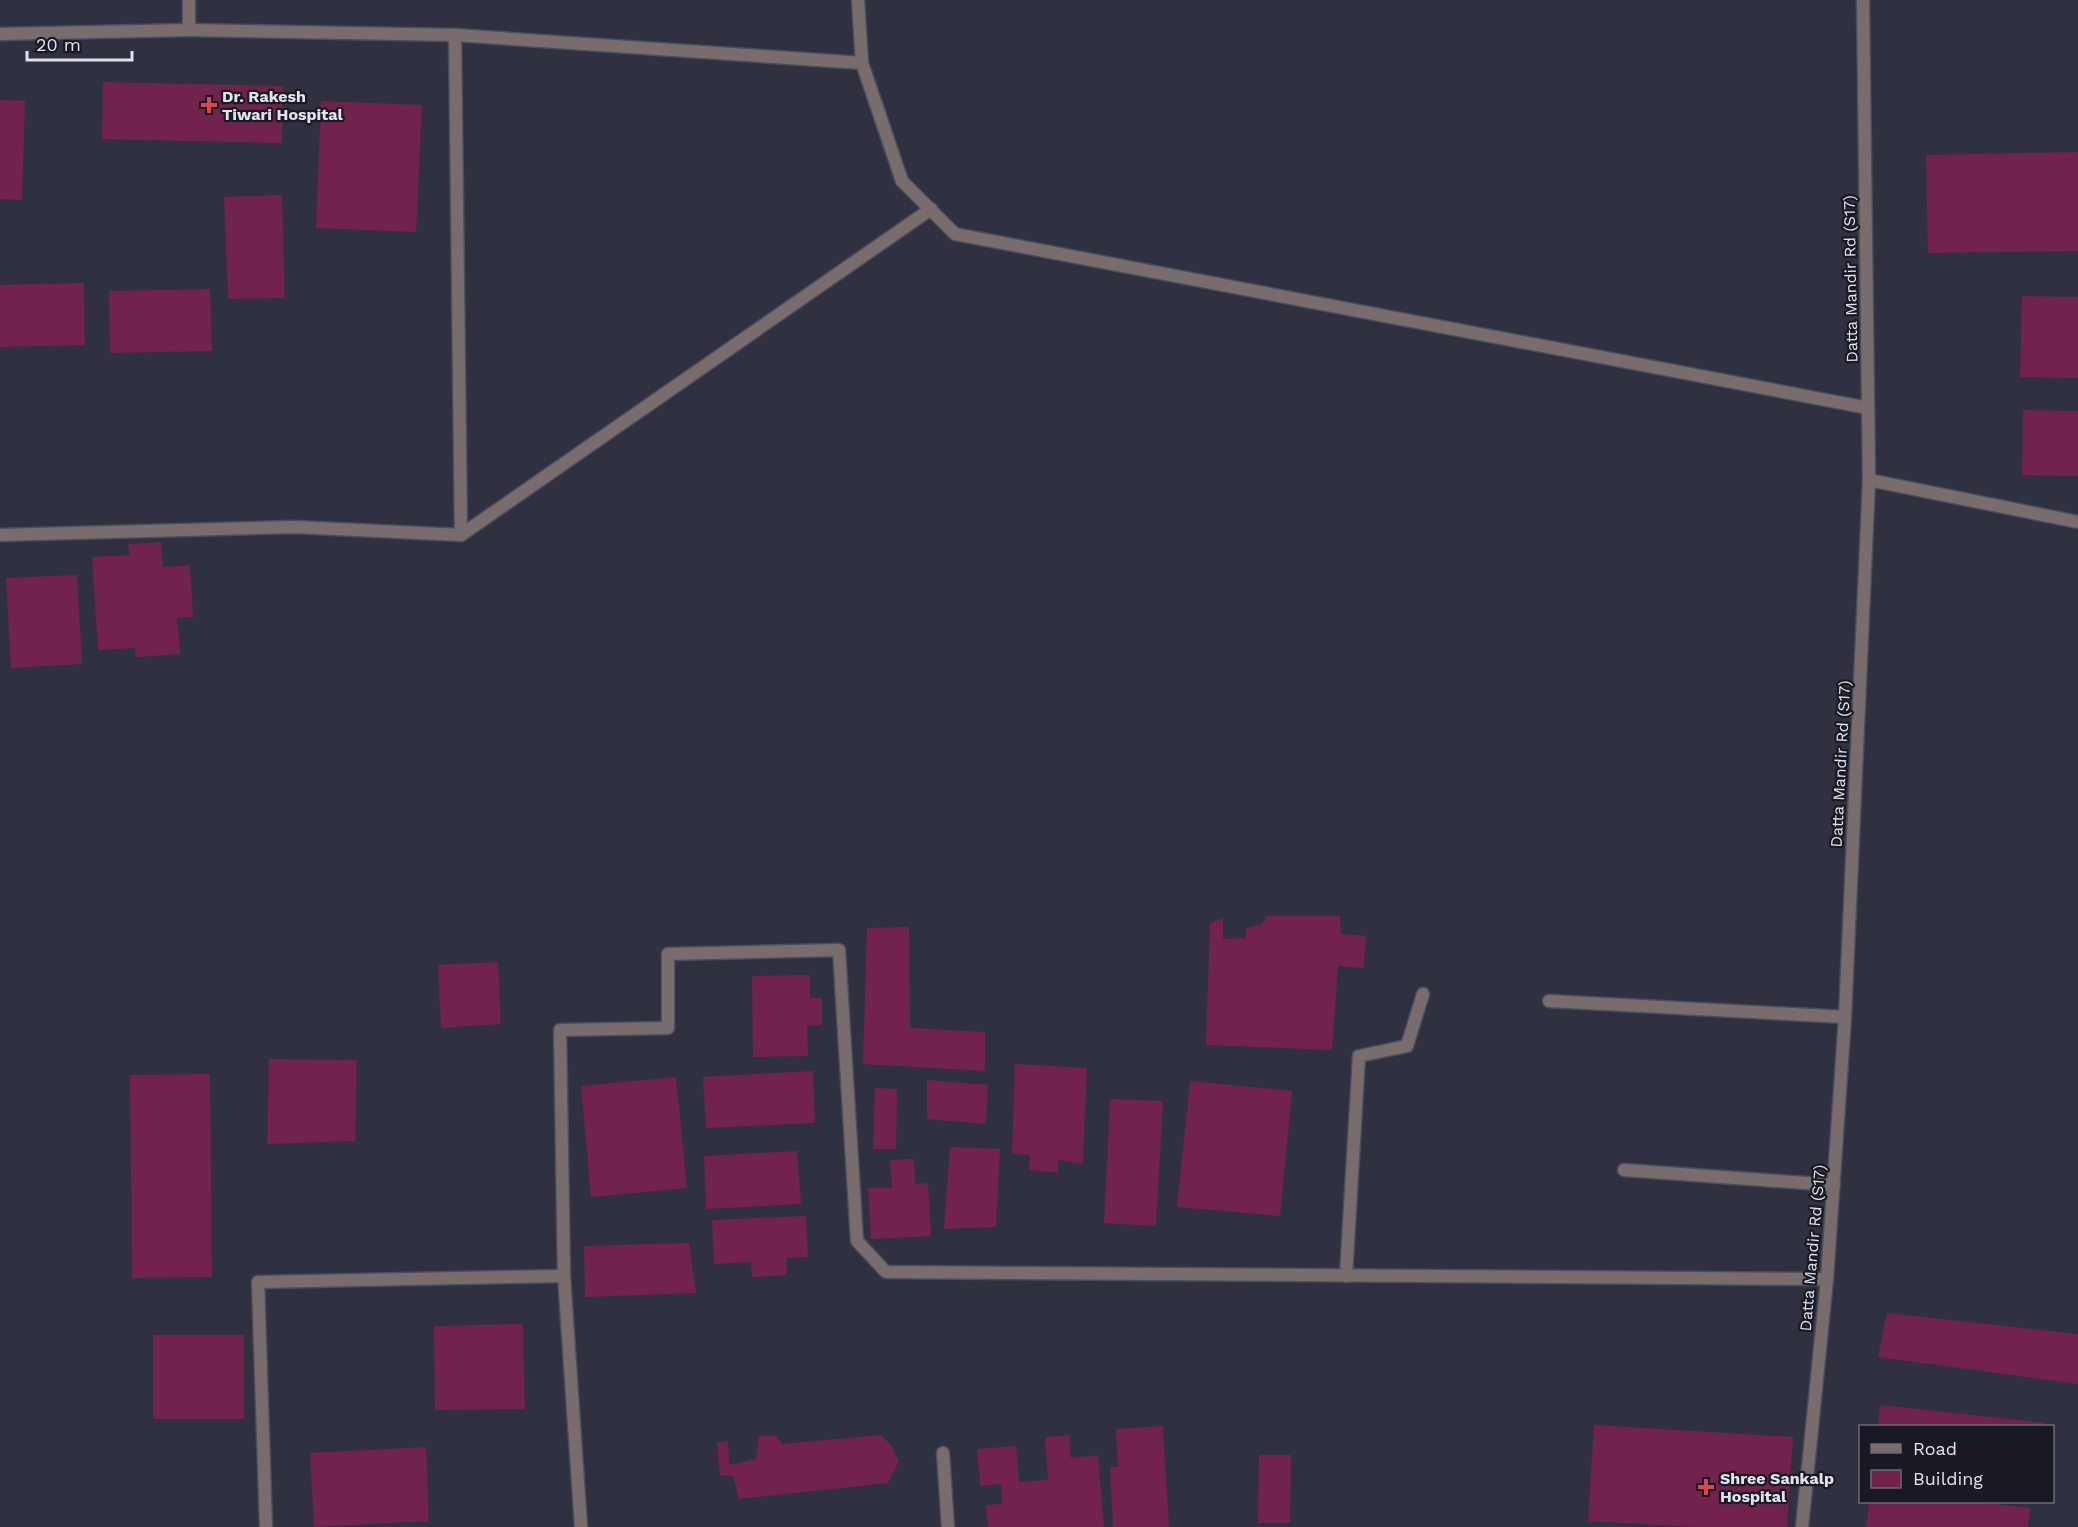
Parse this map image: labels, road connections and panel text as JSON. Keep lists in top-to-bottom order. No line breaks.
{"streets":{"street":["Datta Mandir Rd (S17)"]},"places":{"health":["Dr. Rakesh Tiwari Hospital","Shree Sankalp Hospital"]},"legend":["Road","Building"],"scale_bar":"20 m"}
